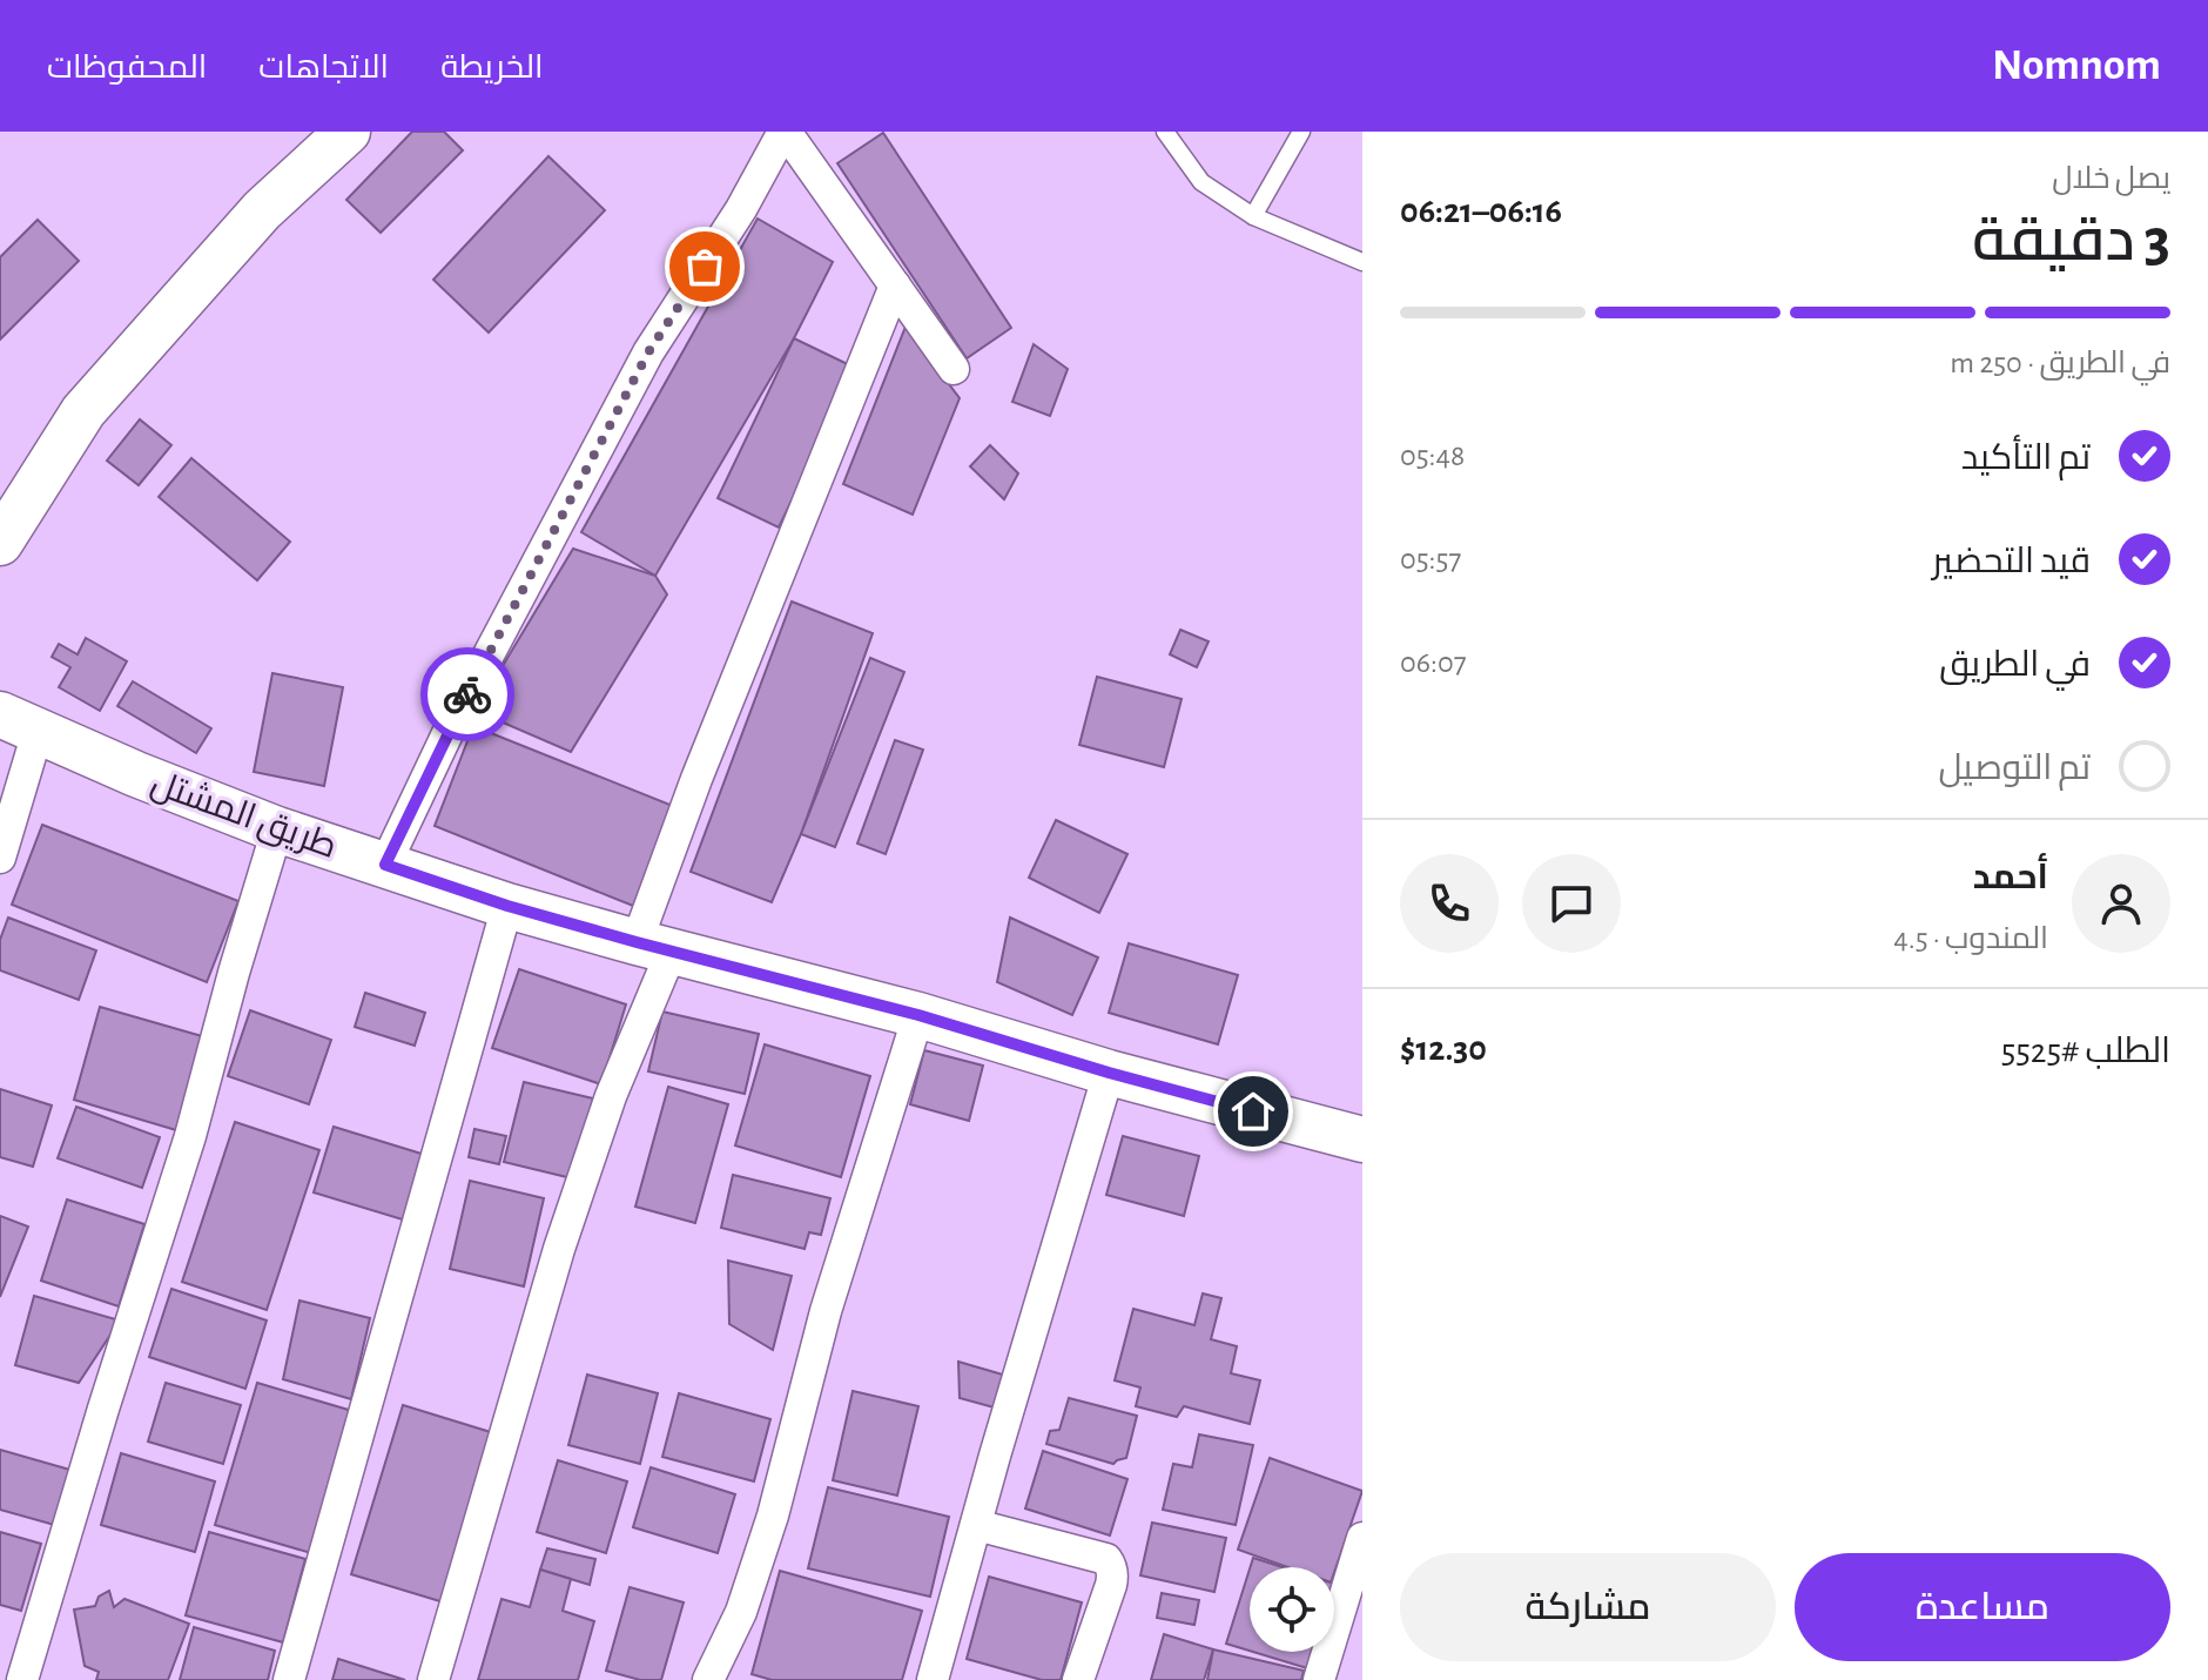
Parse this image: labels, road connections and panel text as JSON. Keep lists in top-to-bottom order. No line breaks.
{"streets":{"main road":["طريق المشتل"]},"page":{"header":"Nomnom","nav":["الخريطة","الاتجاهات","المحفوظات"],"heading":["3 دقيقة","يصل خلال","06:16–06:21"],"panel":["أحمد","المندوب · 4.5","الطلب #5525","$12.30"],"bar":"في الطريق · 250 m","list":[["تم التأكيد","05:48"],["قيد التحضير","05:57"],["في الطريق","06:07"],"تم التوصيل"],"buttons":["مساعدة","مشاركة"]}}
